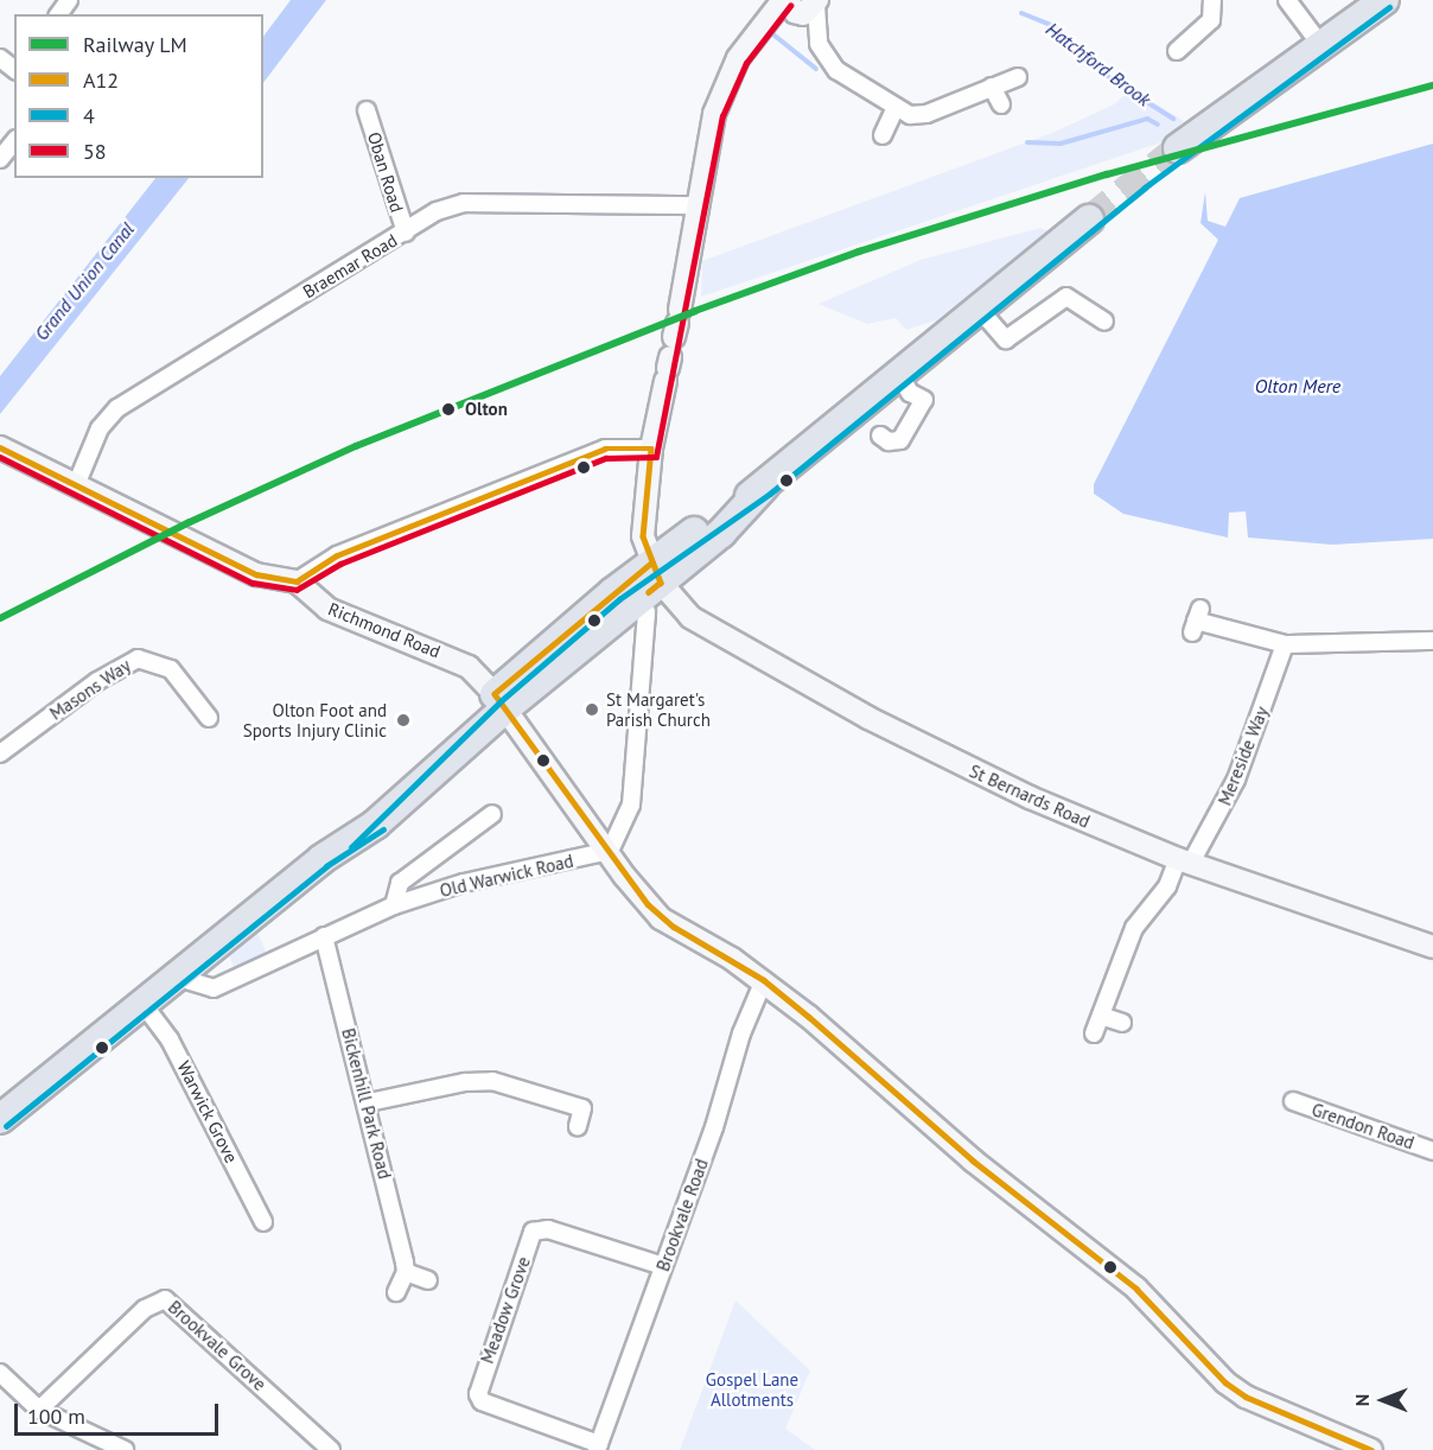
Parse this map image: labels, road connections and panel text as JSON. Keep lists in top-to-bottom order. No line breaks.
{"streets":{"street":["Oban Road","Braemar Road","Richmond Road","Masons Way","Mereside Way","St Bernards Road","Old Warwick Road","Bickenhill Park Road","Warwick Grove","Grendon Road","Brookvale Road","Meadow Grove","Brookvale Grove"]},"crossings":[["Oban Road","Braemar Road"],["Richmond Road","Old Warwick Road"],["Richmond Road","Brookvale Road"],["Mereside Way","St Bernards Road"],["Old Warwick Road","Bickenhill Park Road"],["Brookvale Road","Meadow Grove"]],"water":["Hatchford Brook","Grand Union Canal","Olton Mere"],"parks":["Gospel Lane Allotments"],"places":["Olton","St Margaret's Parish Church","Olton Foot and Sports Injury Clinic"],"lines":["transit line 58","transit line 4","rail line LM","transit line A12"],"legend":["Railway LM","A12","4","58"],"scale_bar":"100 m","north":"left"}
